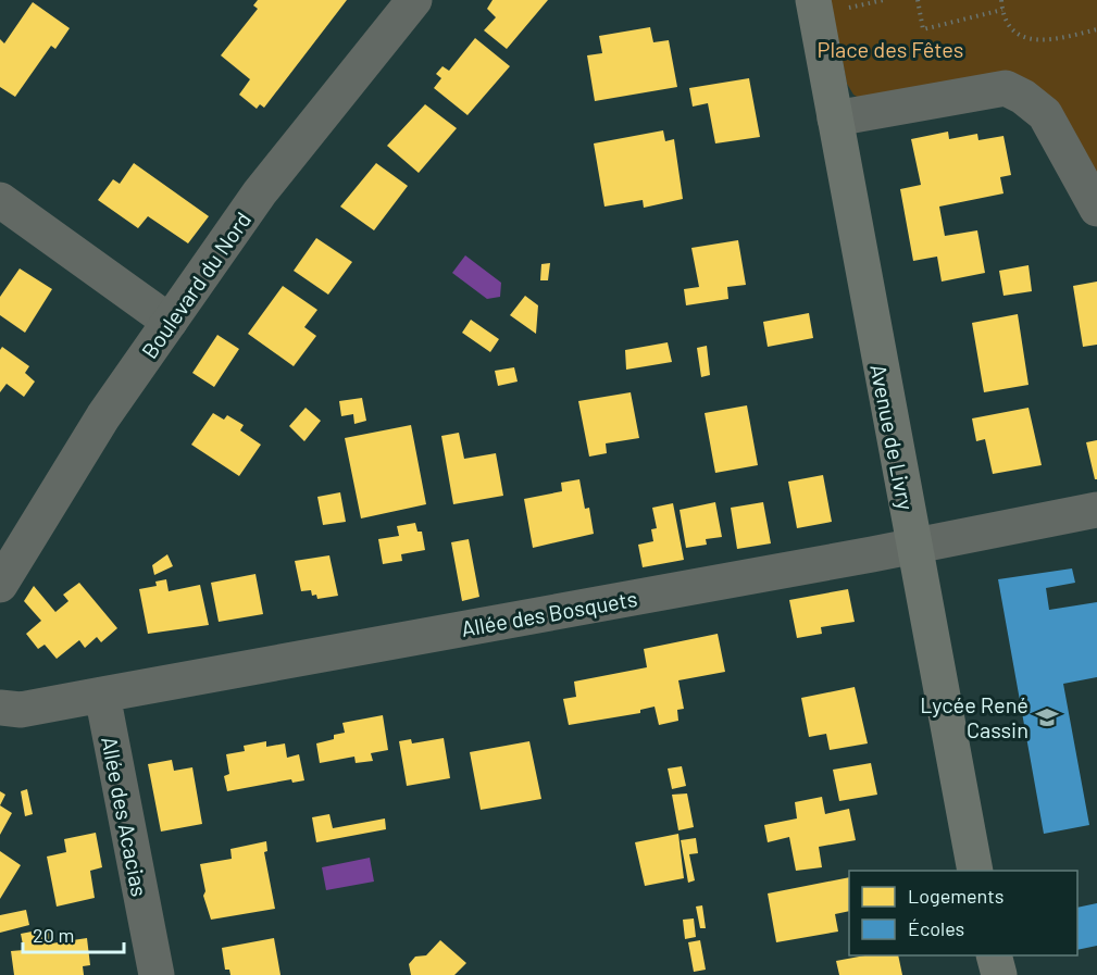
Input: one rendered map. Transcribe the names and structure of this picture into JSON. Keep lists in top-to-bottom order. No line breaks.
{"streets":{"main road":["Avenue de Livry"],"street":["Boulevard du Nord","Allée des Bosquets","Allée des Acacias"]},"crossings":[["Avenue de Livry","Allée des Bosquets"],["Allée des Bosquets","Allée des Acacias"]],"parks":["Place des Fêtes"],"places":{"school or university":["Lycée René Cassin"]},"legend":["Logements","Écoles"],"scale_bar":"20 m"}
